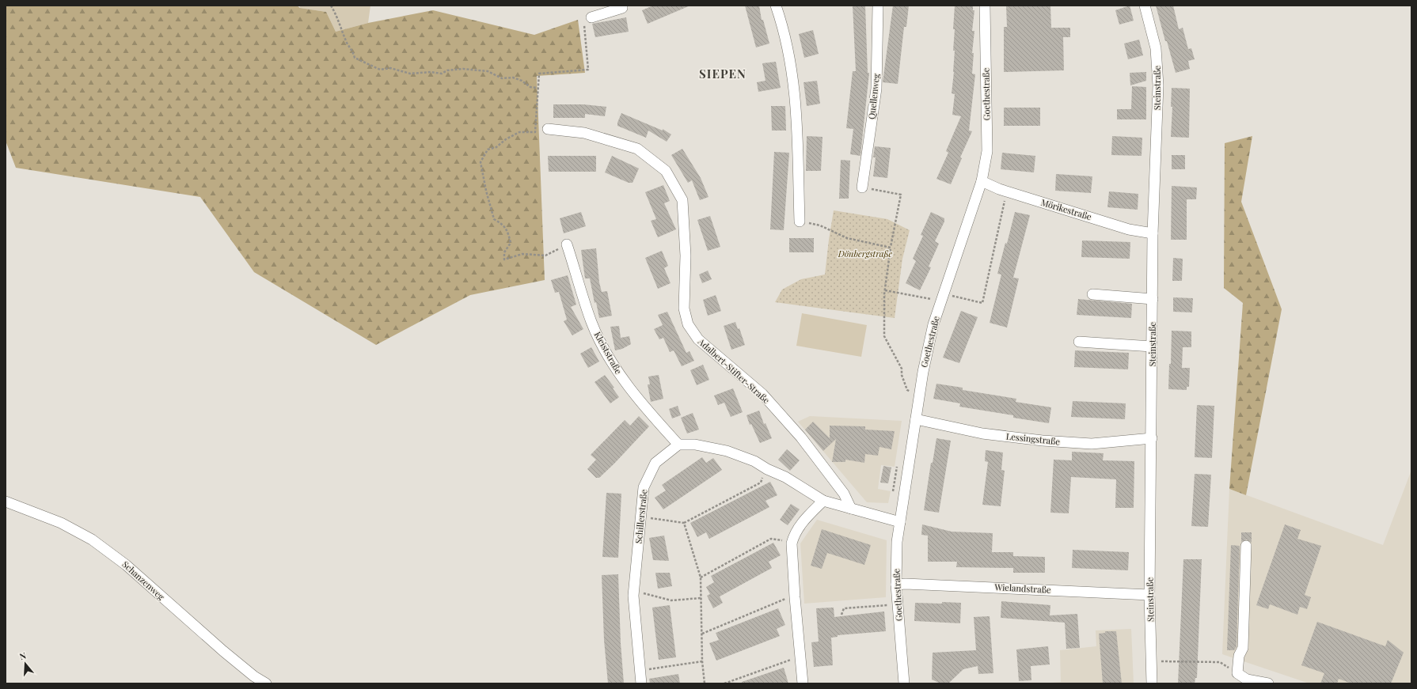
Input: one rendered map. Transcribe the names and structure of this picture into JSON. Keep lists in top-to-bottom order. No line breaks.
{"streets":{"street":["Steinstraße","Goethestraße","Quellenweg","Mörikestraße","Kleiststraße","Adalbert-Stifter-Straße","Lessingstraße","Schillerstraße","Schanzenweg","Wielandstraße"]},"crossings":[["Steinstraße","Mörikestraße"],["Steinstraße","Lessingstraße"],["Steinstraße","Wielandstraße"],["Goethestraße","Mörikestraße"],["Goethestraße","Lessingstraße"],["Goethestraße","Wielandstraße"],["Kleiststraße","Schillerstraße"]],"districts":["SIEPEN"],"parks":["Dönbergstraße"],"north":"top"}
